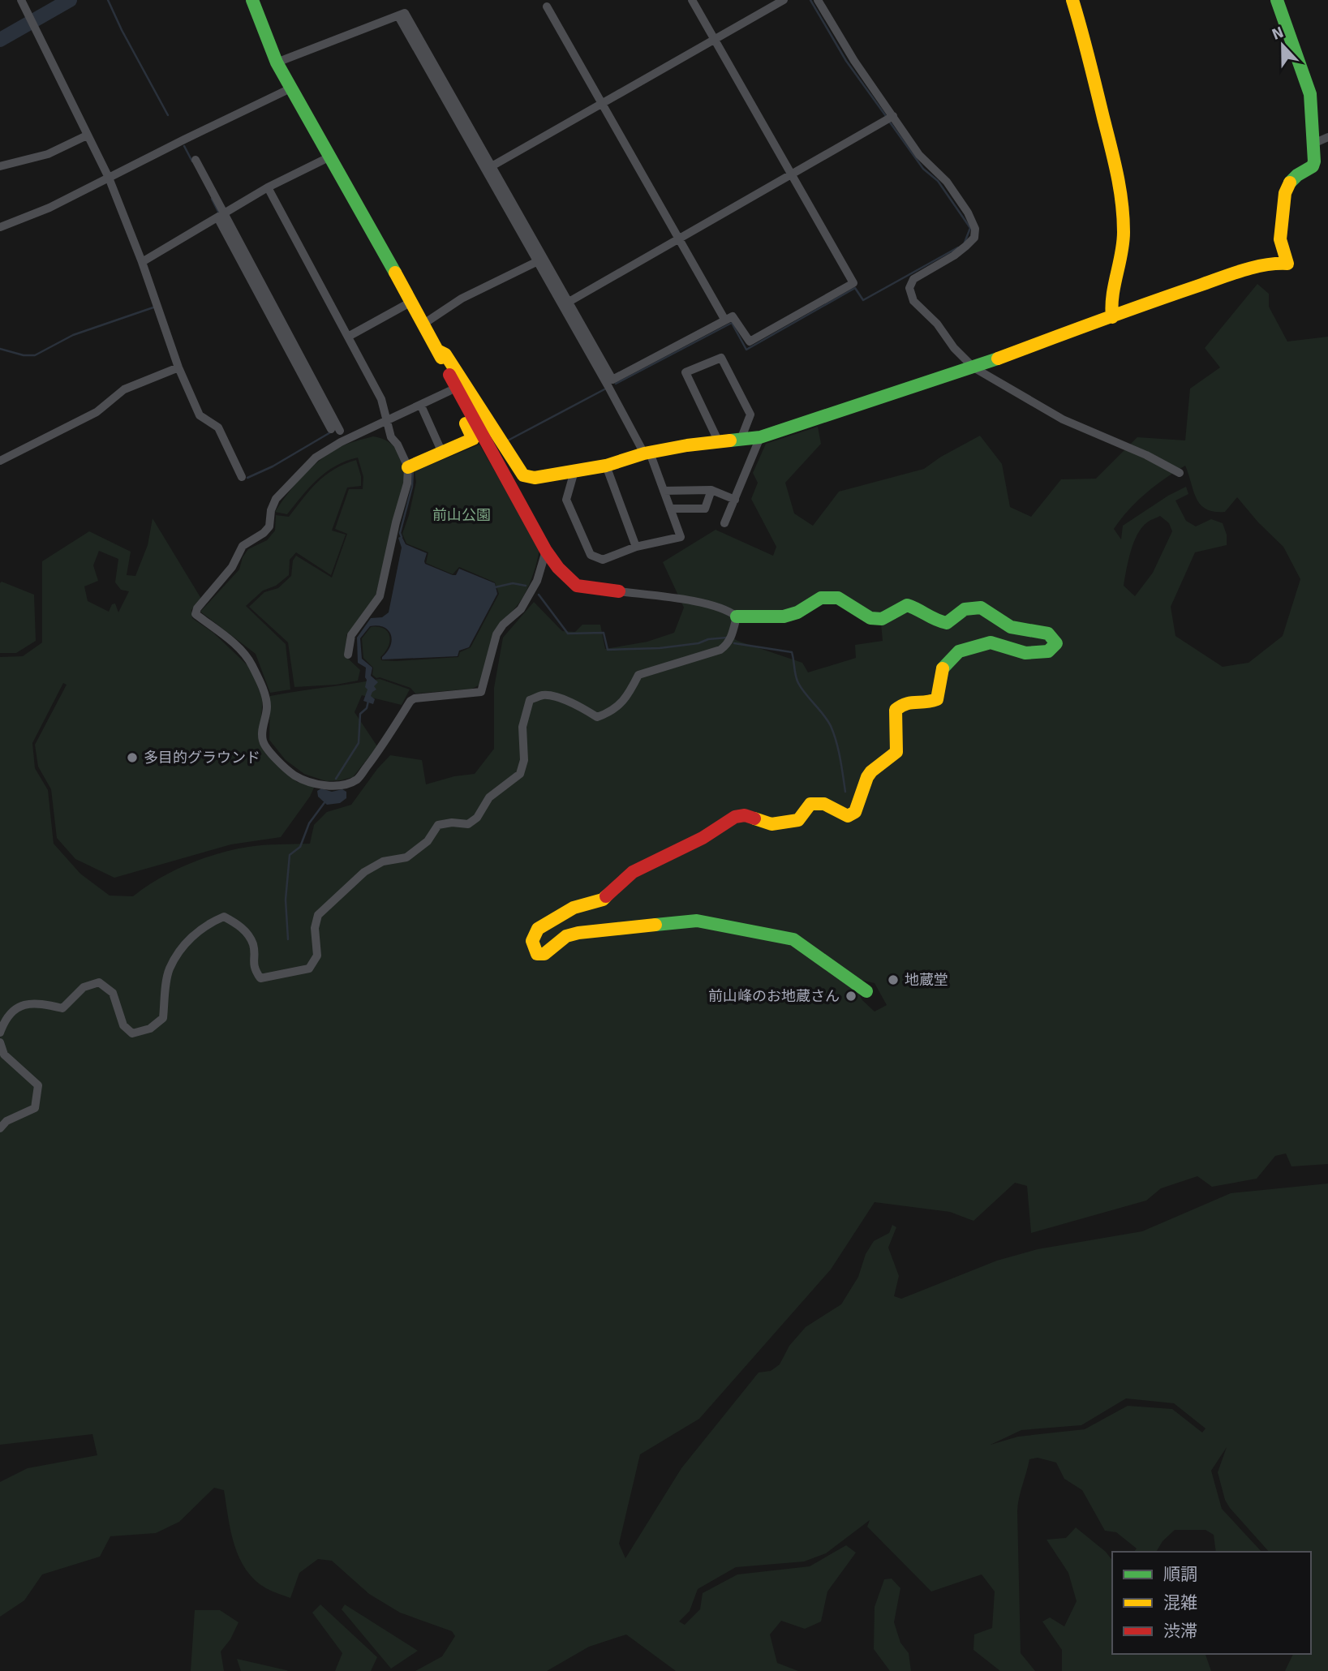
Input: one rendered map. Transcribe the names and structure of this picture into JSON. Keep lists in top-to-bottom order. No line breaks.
{"parks":["前山公園"],"places":["多目的グラウンド","地蔵堂","前山峰のお地蔵さん"],"legend":["順調","混雑","渋滞"],"north":"top"}
